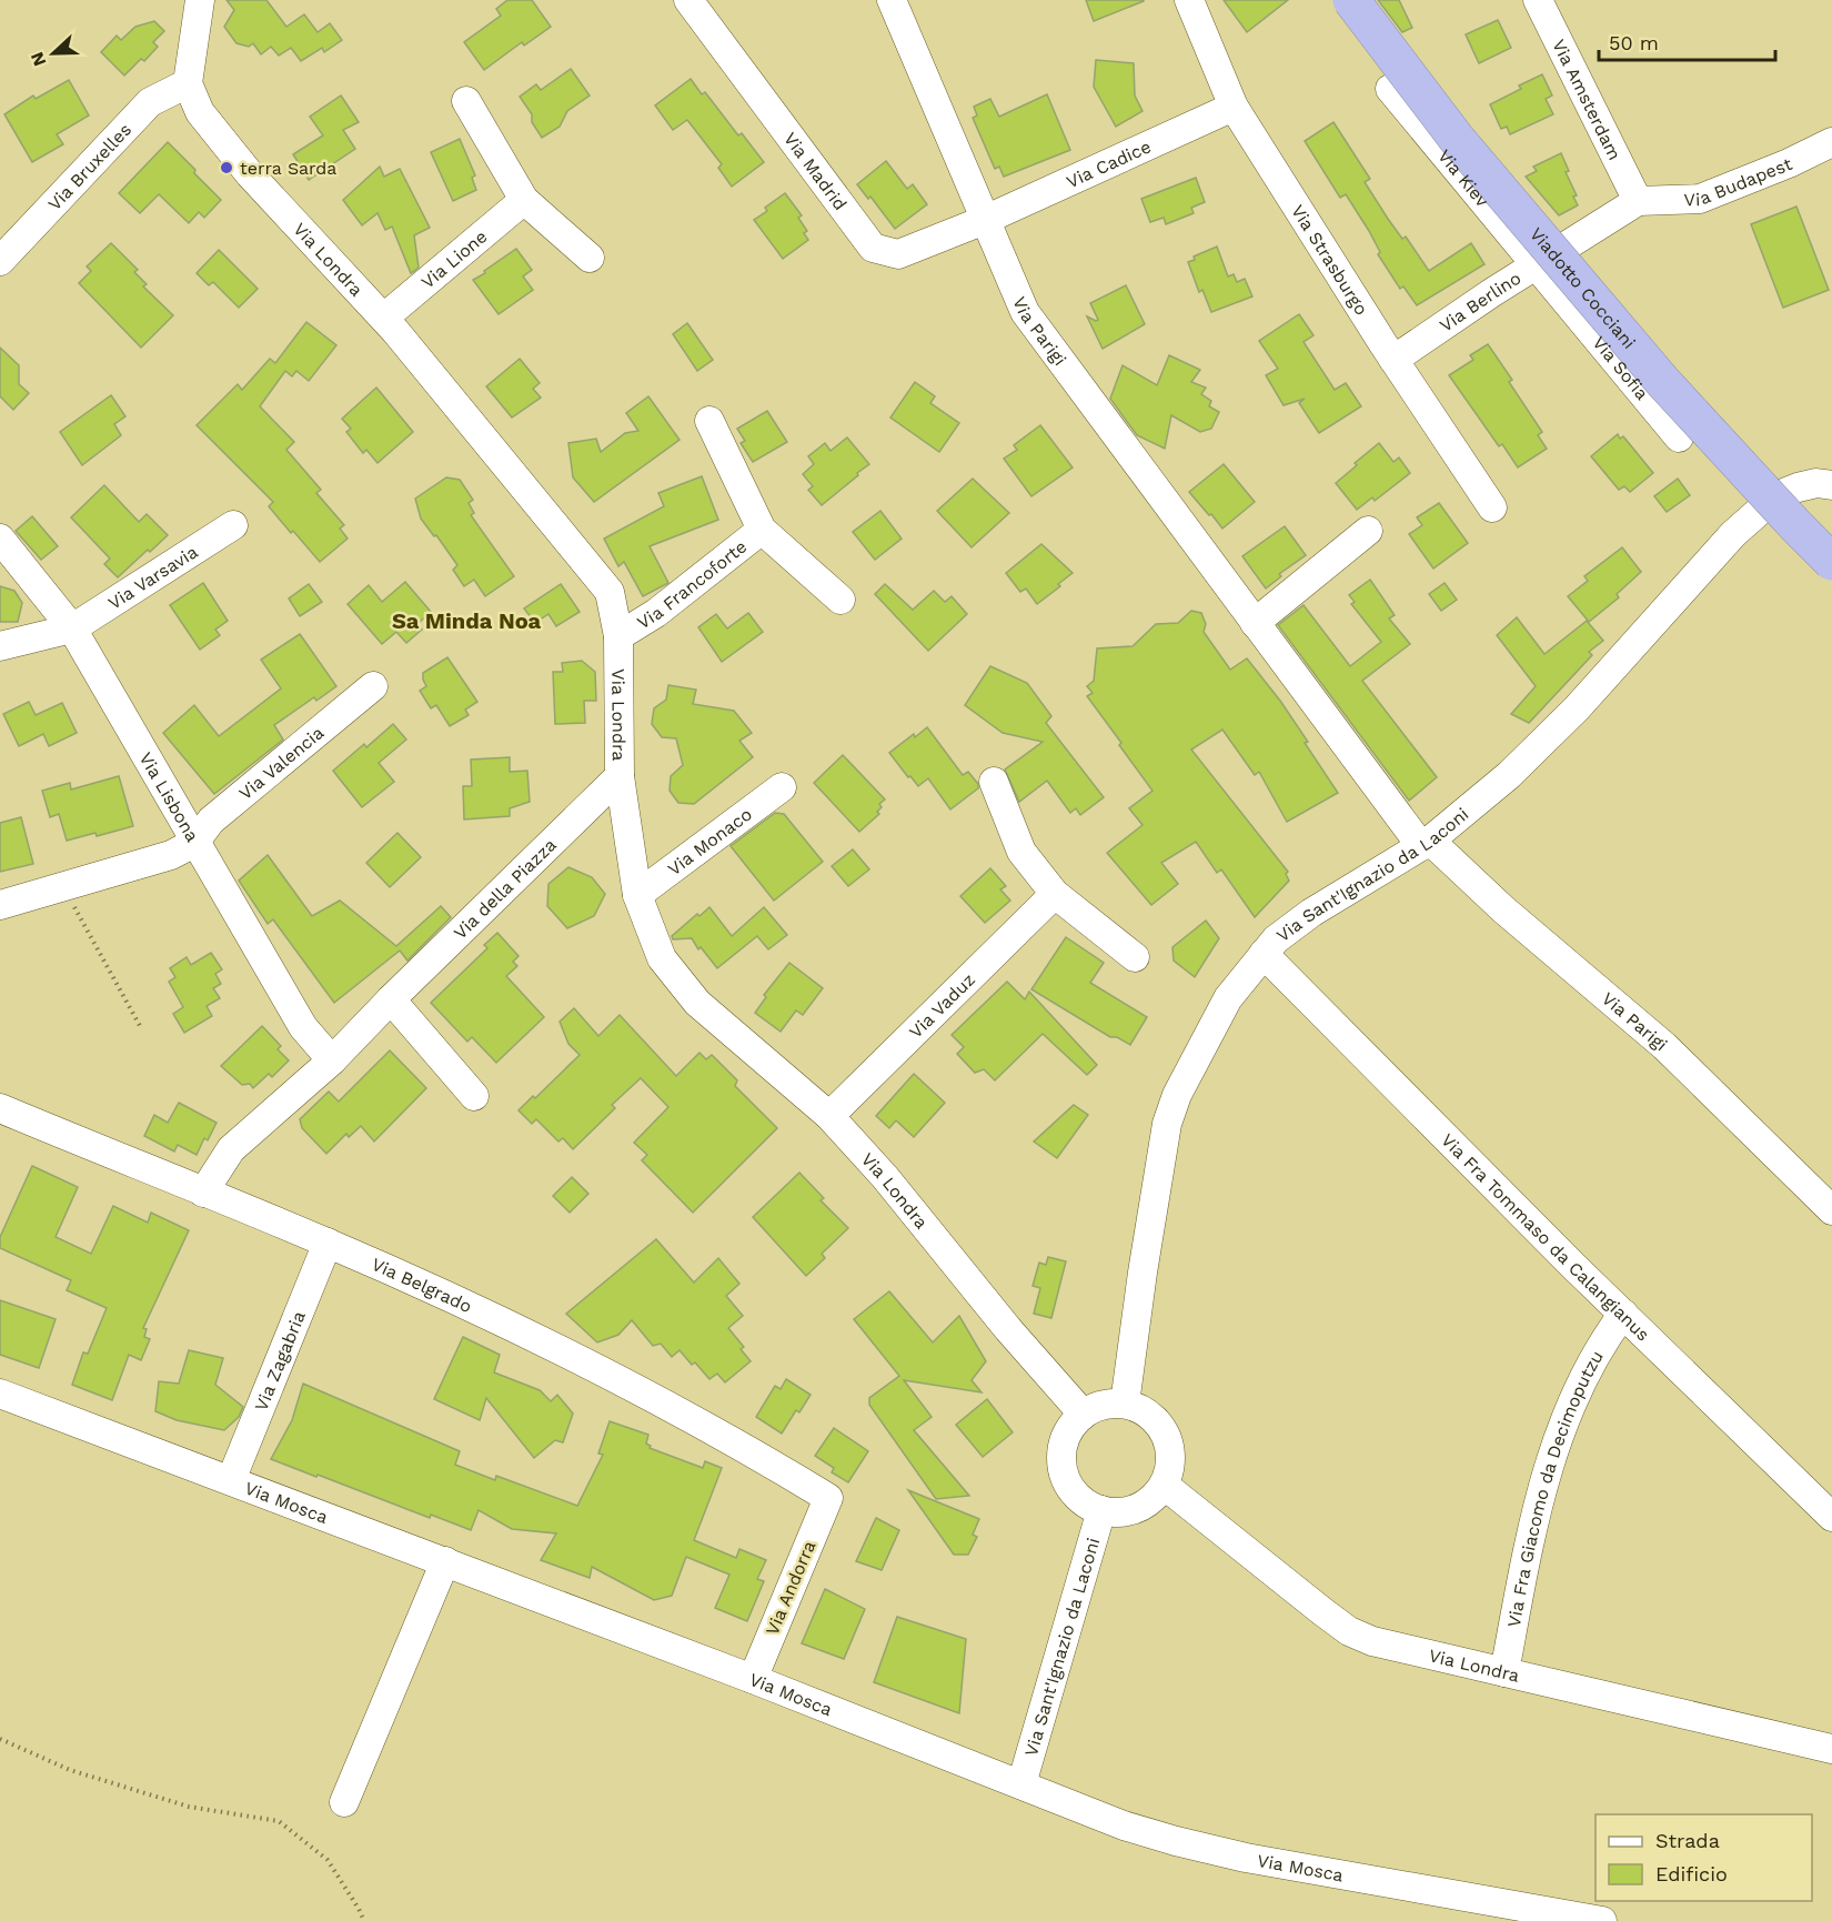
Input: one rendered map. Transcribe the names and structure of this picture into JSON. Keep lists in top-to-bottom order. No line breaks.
{"streets":{"highway":["Viadotto Cocciani"],"street":["Via Amsterdam","Via Cadice","Via Bruxelles","Via Madrid","Via Kiev","Via Budapest","Via Londra","Via Lione","Via Strasburgo","Via Berlino","Via Parigi","Via Sofia","Via Varsavia","Via Francoforte","Via Valencia","Via Lisbona","Via Monaco","Via Sant'Ignazio da Laconi","Via della Piazza","Via Vaduz","Via Fra Tommaso da Calangianus","Via Belgrado","Via Zagabria","Via Fra Giacomo da Decimoputzu","Via Mosca","Via Andorra"]},"crossings":[["Via Amsterdam","Via Budapest"],["Via Amsterdam","Via Berlino"],["Via Cadice","Via Madrid"],["Via Cadice","Via Strasburgo"],["Via Cadice","Via Parigi"],["Via Bruxelles","Via Londra"],["Via Madrid","Via Parigi"],["Via Kiev","Via Berlino"],["Via Kiev","Via Sofia"],["Via Budapest","Via Berlino"],["Via Londra","Via Lione"],["Via Londra","Via Francoforte"],["Via Londra","Via Monaco"],["Via Londra","Via Sant'Ignazio da Laconi"],["Via Londra","Via della Piazza"],["Via Londra","Via Vaduz"],["Via Londra","Via Fra Giacomo da Decimoputzu"],["Via Strasburgo","Via Berlino"],["Via Berlino","Via Sofia"],["Via Parigi","Via Sant'Ignazio da Laconi"],["Via Varsavia","Via Lisbona"],["Via Valencia","Via Lisbona"],["Via Lisbona","Via della Piazza"],["Via Sant'Ignazio da Laconi","Via Fra Tommaso da Calangianus"],["Via Sant'Ignazio da Laconi","Via Mosca"],["Via della Piazza","Via Belgrado"],["Via Fra Tommaso da Calangianus","Via Fra Giacomo da Decimoputzu"],["Via Belgrado","Via Zagabria"],["Via Belgrado","Via Andorra"],["Via Zagabria","Via Mosca"],["Via Mosca","Via Andorra"]],"districts":["Sa Minda Noa"],"places":["terra Sarda"],"legend":["Strada","Edificio"],"scale_bar":"50 m","north":"left"}
